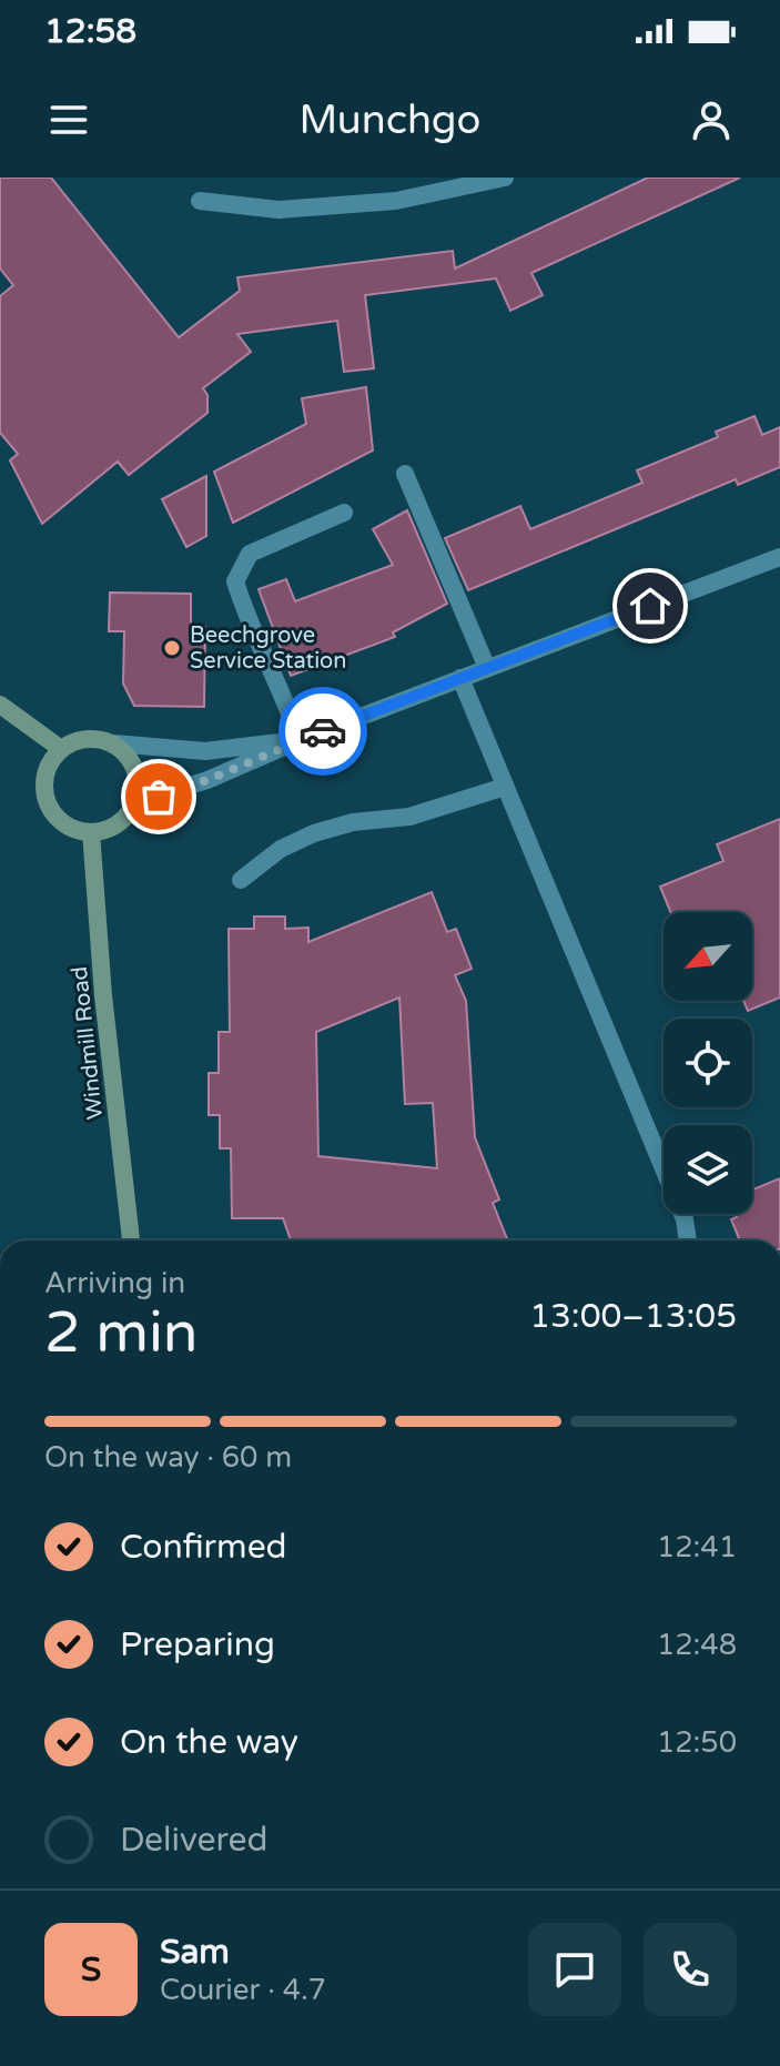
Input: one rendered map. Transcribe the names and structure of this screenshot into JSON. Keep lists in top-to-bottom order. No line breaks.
{"streets":{"main road":["Windmill Road"]},"places":["Beechgrove Service Station"],"north":"bottom left","page":{"status":"12:58","header":"Munchgo","heading":["2 min","Arriving in","13:00–13:05"],"panel":["Sam","Courier · 4.7"],"bar":"On the way · 60 m","list":[["Confirmed","12:41"],["Preparing","12:48"],["On the way","12:50"],"Delivered"],"round":"S"}}
